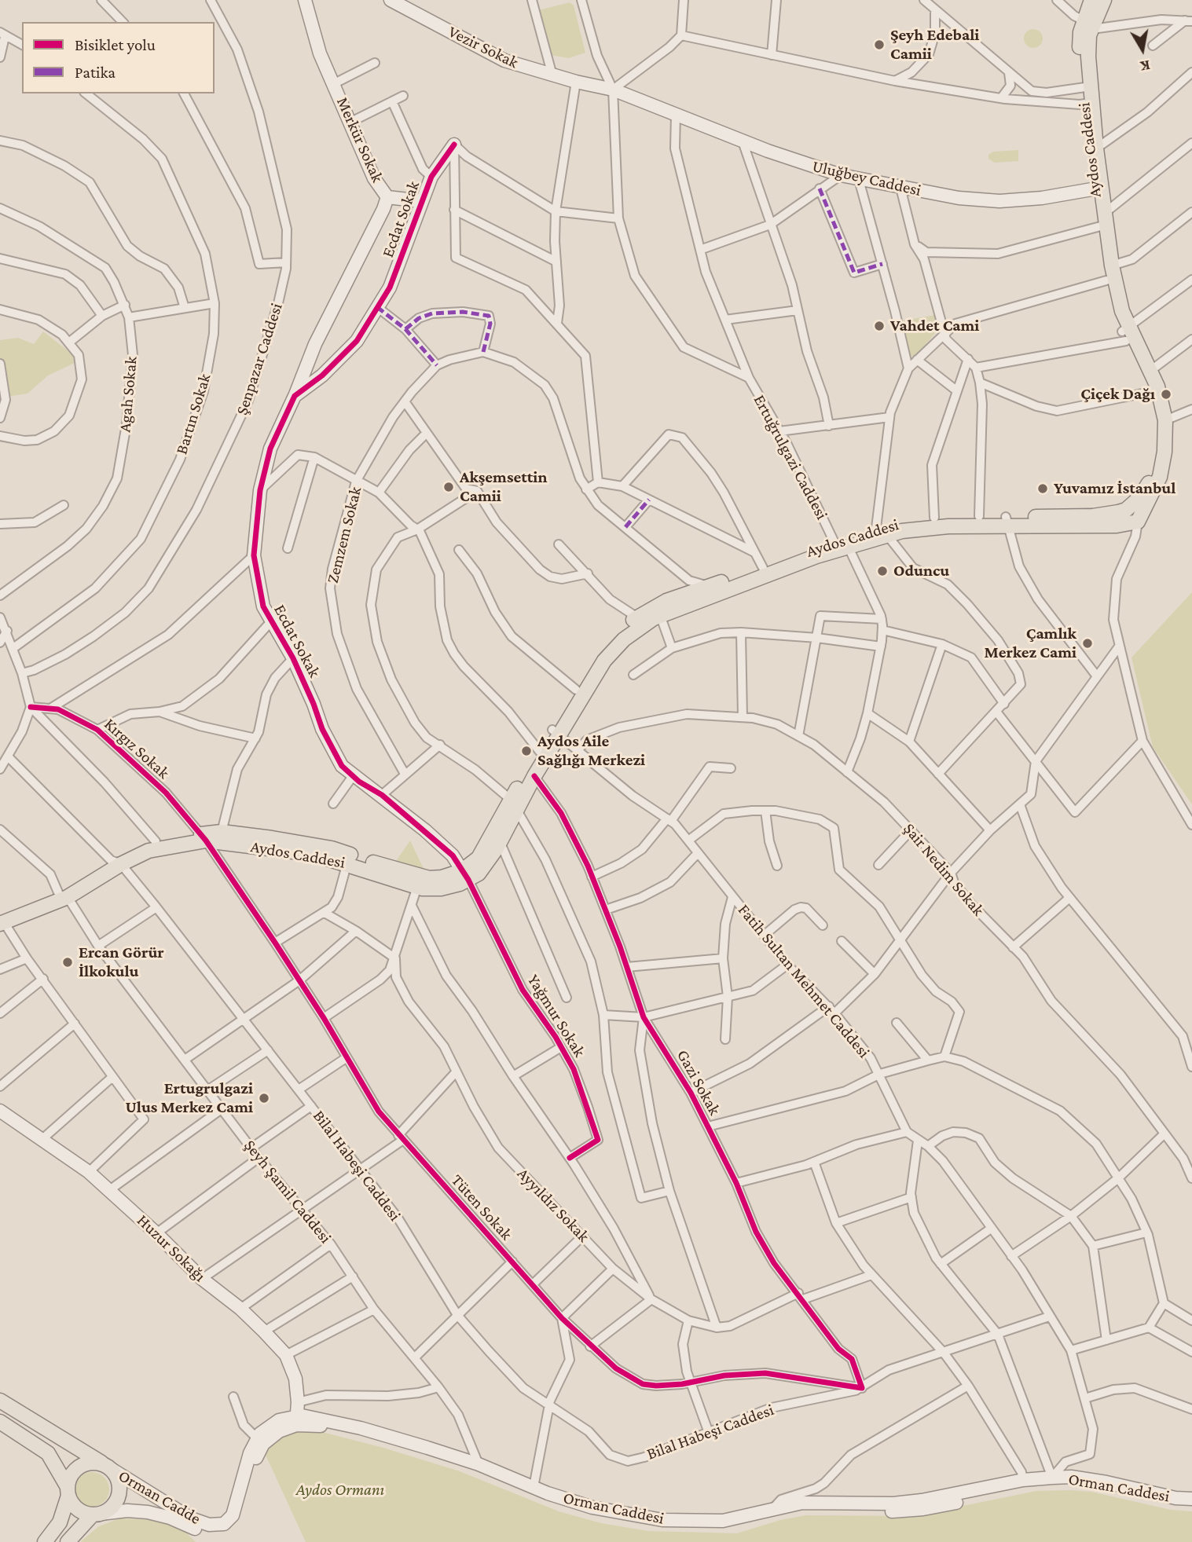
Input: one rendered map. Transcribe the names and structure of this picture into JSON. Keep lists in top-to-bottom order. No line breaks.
{"streets":{"main road":["Aydos Caddesi"],"street":["Vezir Sokak","Merkür Sokak","Uluğbey Caddesi","Ecdat Sokak","Şenpazar Caddesi","Agah Sokak","Bartın Sokak","Ertuğrulgazi Caddesi","Zemzem Sokak","Kırgız Sokak","Şair Nedim Sokak","Fatih Sultan Mehmet Caddesi","Yağmur Sokak","Gazi Sokak","Bilal Habeşi Caddesi","Şeyh Şamil Caddesi","Ayyıldız Sokak","Tüten Sokak","Huzur Sokağı","Orman Caddesi","Orman Cadde"]},"crossings":[["Vezir Sokak","Uluğbey Caddesi"],["Vezir Sokak","Ertuğrulgazi Caddesi"],["Merkür Sokak","Ecdat Sokak"],["Aydos Caddesi","Uluğbey Caddesi"],["Aydos Caddesi","Ecdat Sokak"],["Aydos Caddesi","Ertuğrulgazi Caddesi"],["Aydos Caddesi","Kırgız Sokak"],["Aydos Caddesi","Fatih Sultan Mehmet Caddesi"],["Aydos Caddesi","Yağmur Sokak"],["Aydos Caddesi","Gazi Sokak"],["Aydos Caddesi","Bilal Habeşi Caddesi"],["Aydos Caddesi","Şeyh Şamil Caddesi"],["Aydos Caddesi","Tüten Sokak"],["Uluğbey Caddesi","Ertuğrulgazi Caddesi"],["Ecdat Sokak","Yağmur Sokak"],["Kırgız Sokak","Tüten Sokak"],["Şair Nedim Sokak","Fatih Sultan Mehmet Caddesi"],["Fatih Sultan Mehmet Caddesi","Bilal Habeşi Caddesi"],["Fatih Sultan Mehmet Caddesi","Orman Caddesi"],["Gazi Sokak","Bilal Habeşi Caddesi"],["Gazi Sokak","Tüten Sokak"],["Bilal Habeşi Caddesi","Tüten Sokak"],["Şeyh Şamil Caddesi","Orman Caddesi"],["Huzur Sokağı","Orman Caddesi"]],"parks":["Aydos Ormanı"],"places":["Şeyh Edebali Camii","Vahdet Cami","Çiçek Dağı","Akşemsettin Camii","Yuvamız İstanbul","Oduncu","Çamlık Merkez Cami","Aydos Aile Sağlığı Merkezi","Ercan Görür İlkokulu","Ertugrulgazi Ulus Merkez Cami"],"legend":["Bisiklet yolu","Patika"],"north":"bottom"}
